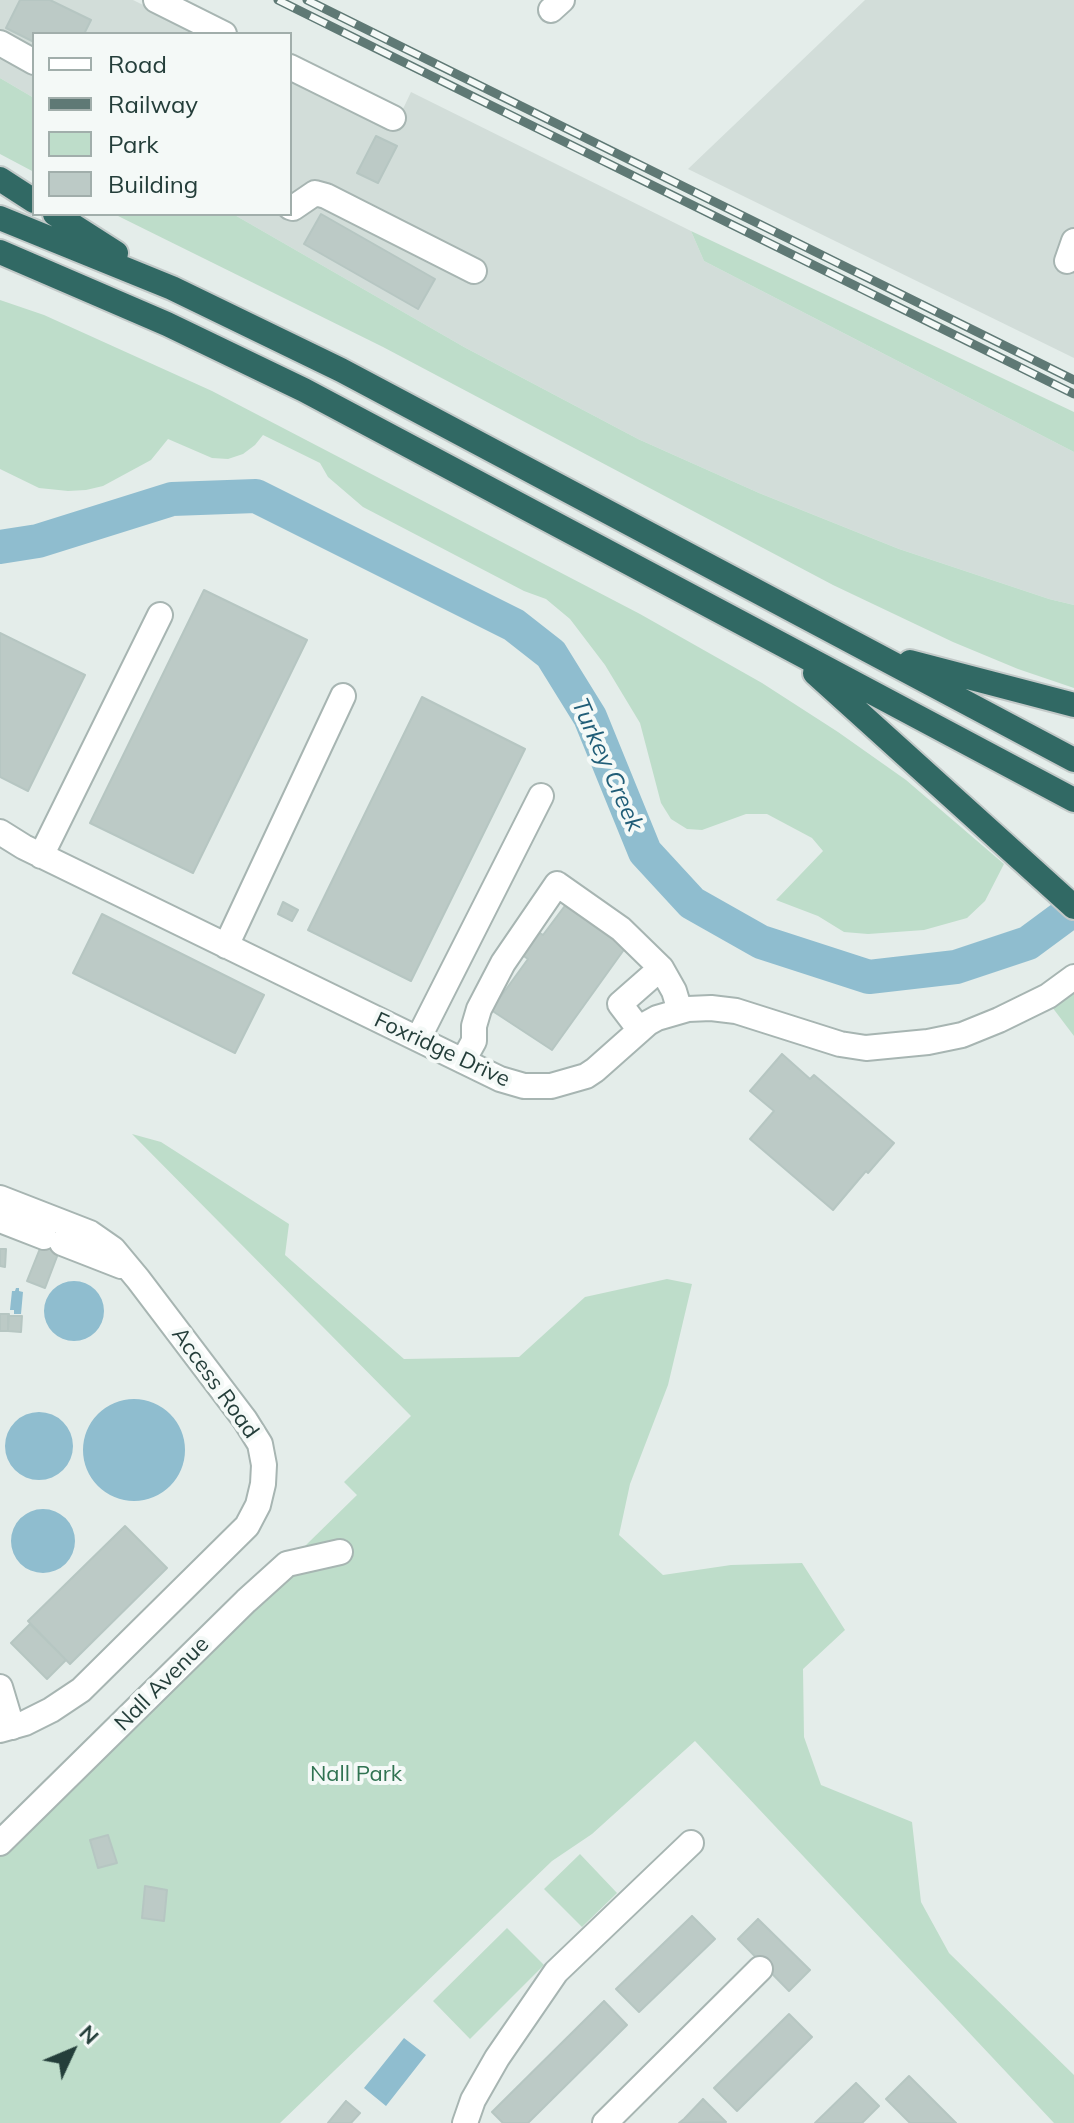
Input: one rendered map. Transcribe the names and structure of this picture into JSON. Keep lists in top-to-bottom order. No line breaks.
{"streets":{"street":["Foxridge Drive","Access Road","Nall Avenue"]},"water":["Turkey Creek"],"parks":["Nall Park"],"legend":["Road","Railway","Park","Building"],"north":"top right"}
